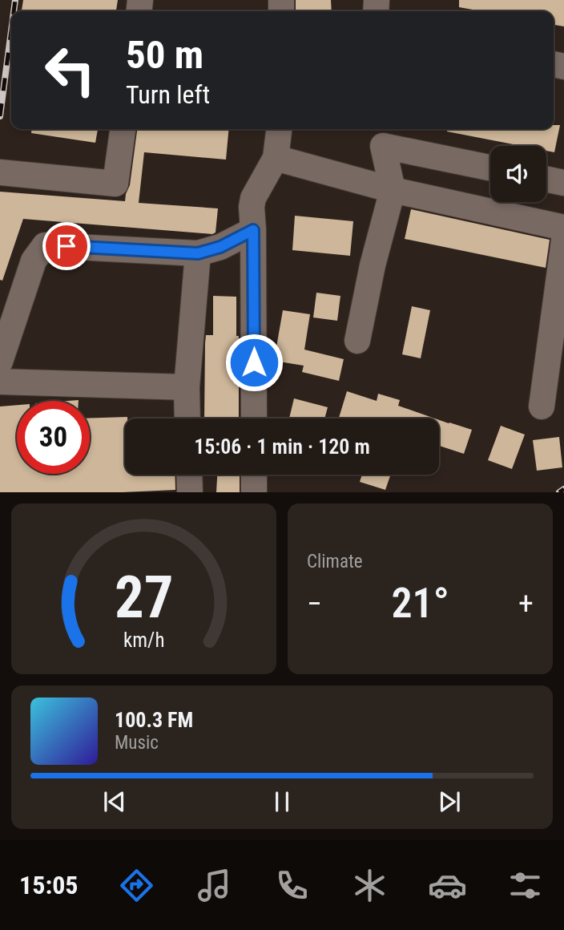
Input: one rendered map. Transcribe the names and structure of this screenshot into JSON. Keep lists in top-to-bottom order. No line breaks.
{"page":{"turn":["50 m","Turn left"],"limit":"30","trip":"15:06 · 1 min · 120 m","tile":"Climate","heat":["−","21°","+"],"song":["100.3 FM","Music"],"tabs":"15:05","gauge":["27","km/h"]}}
